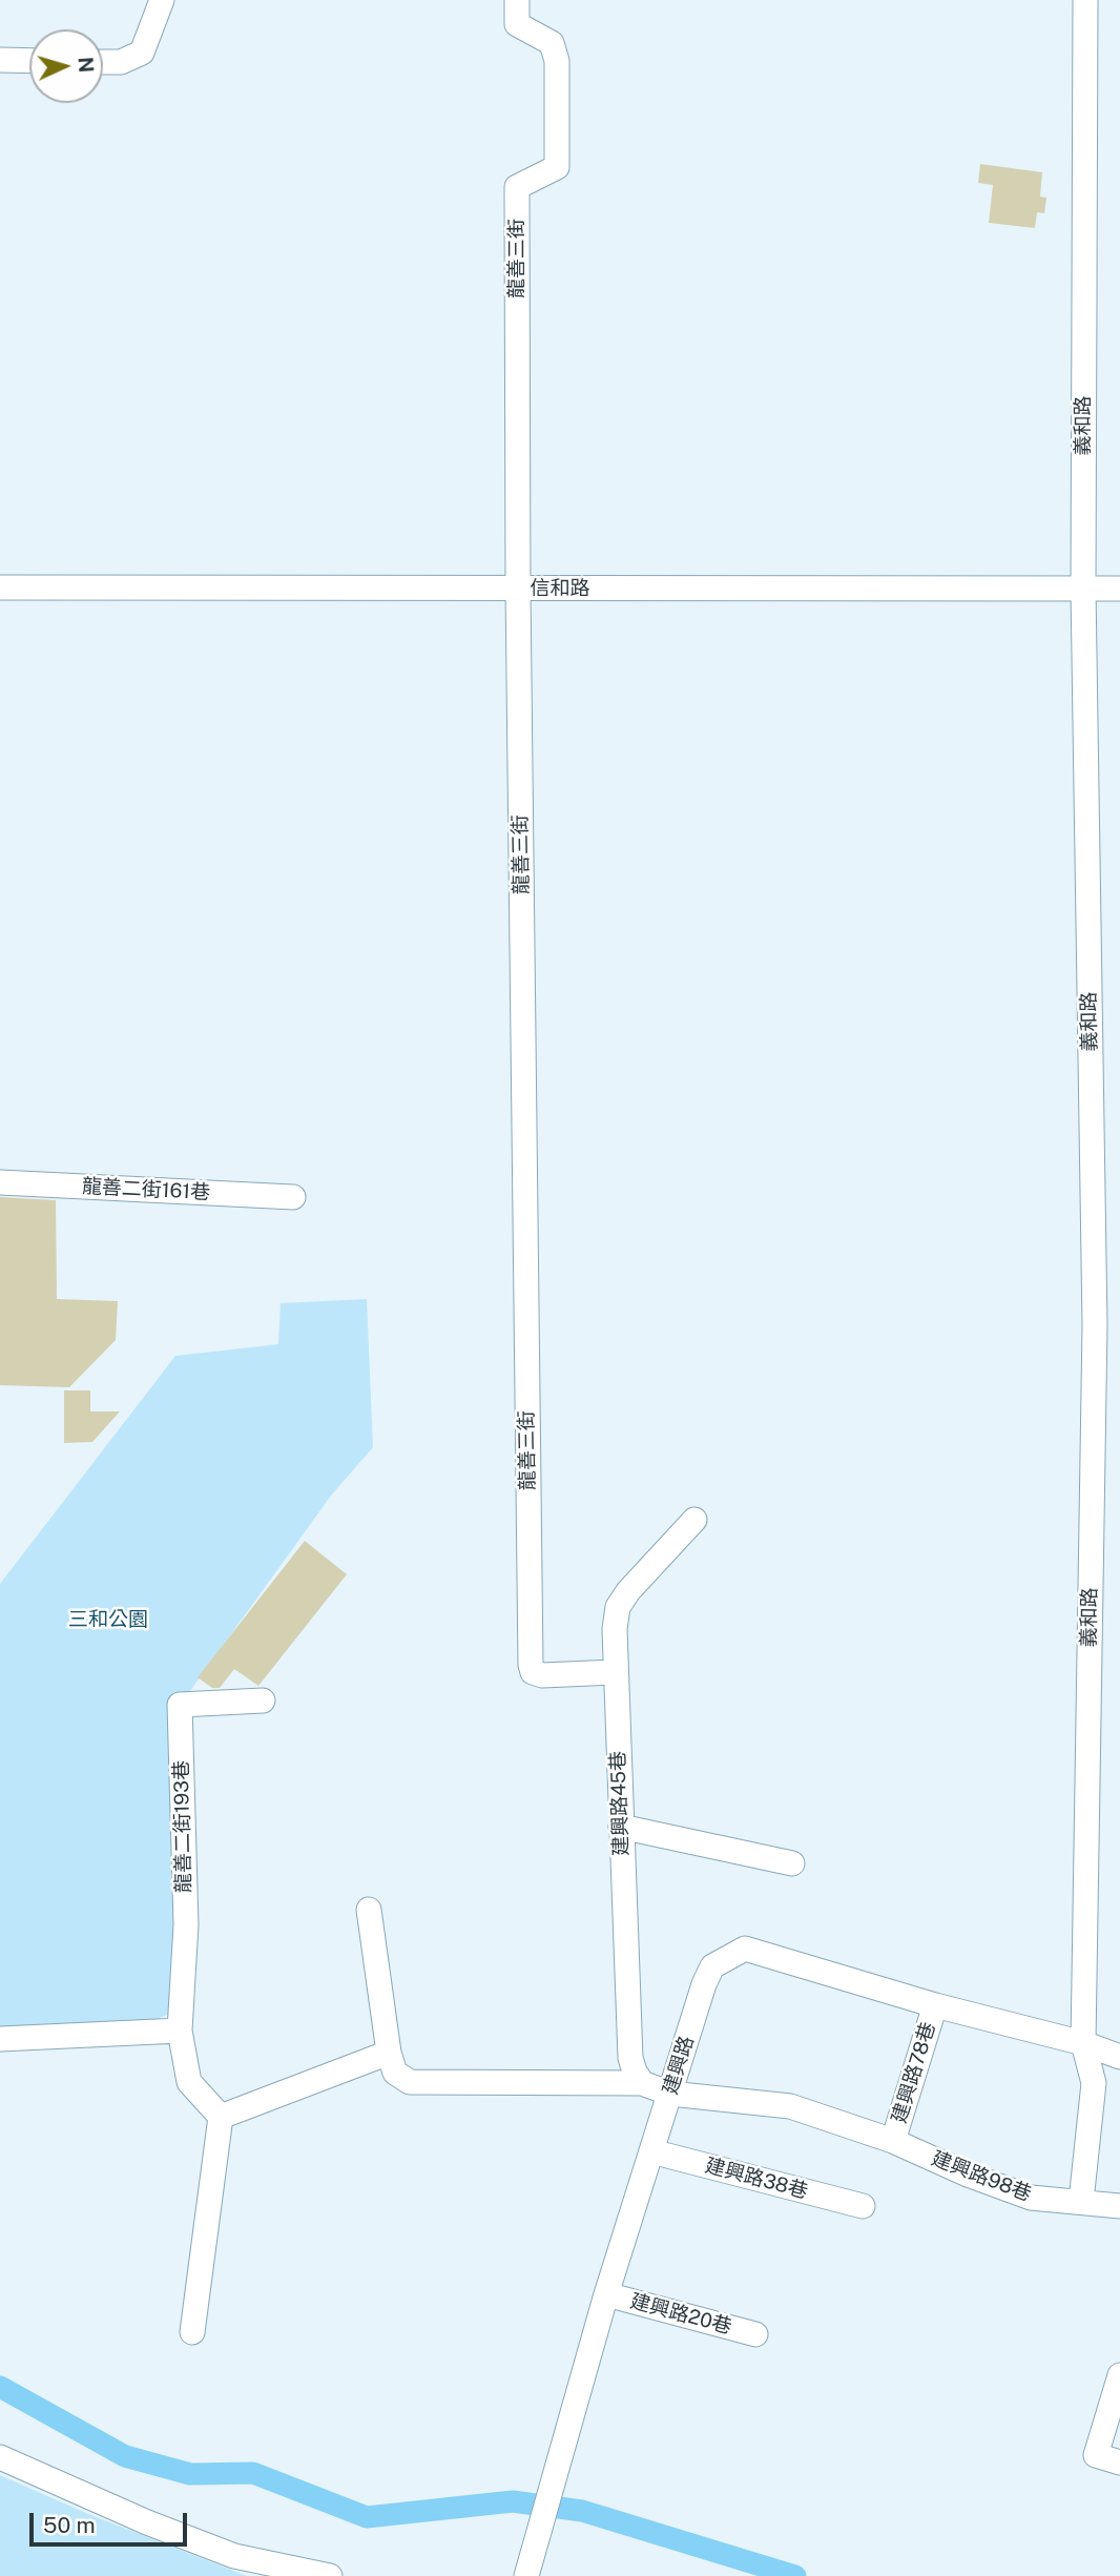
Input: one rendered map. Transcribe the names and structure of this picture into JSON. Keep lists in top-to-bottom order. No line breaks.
{"streets":{"street":["龍善三街","義和路","信和路","龍善二街161巷","建興路45巷","龍善二街193巷","建興路","建興路78巷","建興路98巷","建興路38巷","建興路20巷"]},"crossings":[["龍善三街","信和路"],["龍善三街","建興路45巷"],["義和路","信和路"],["義和路","建興路"],["建興路","建興路78巷"],["建興路","建興路98巷"],["建興路","建興路38巷"],["建興路","建興路20巷"],["建興路78巷","建興路98巷"]],"parks":["三和公園"],"scale_bar":"50 m","north":"right"}
